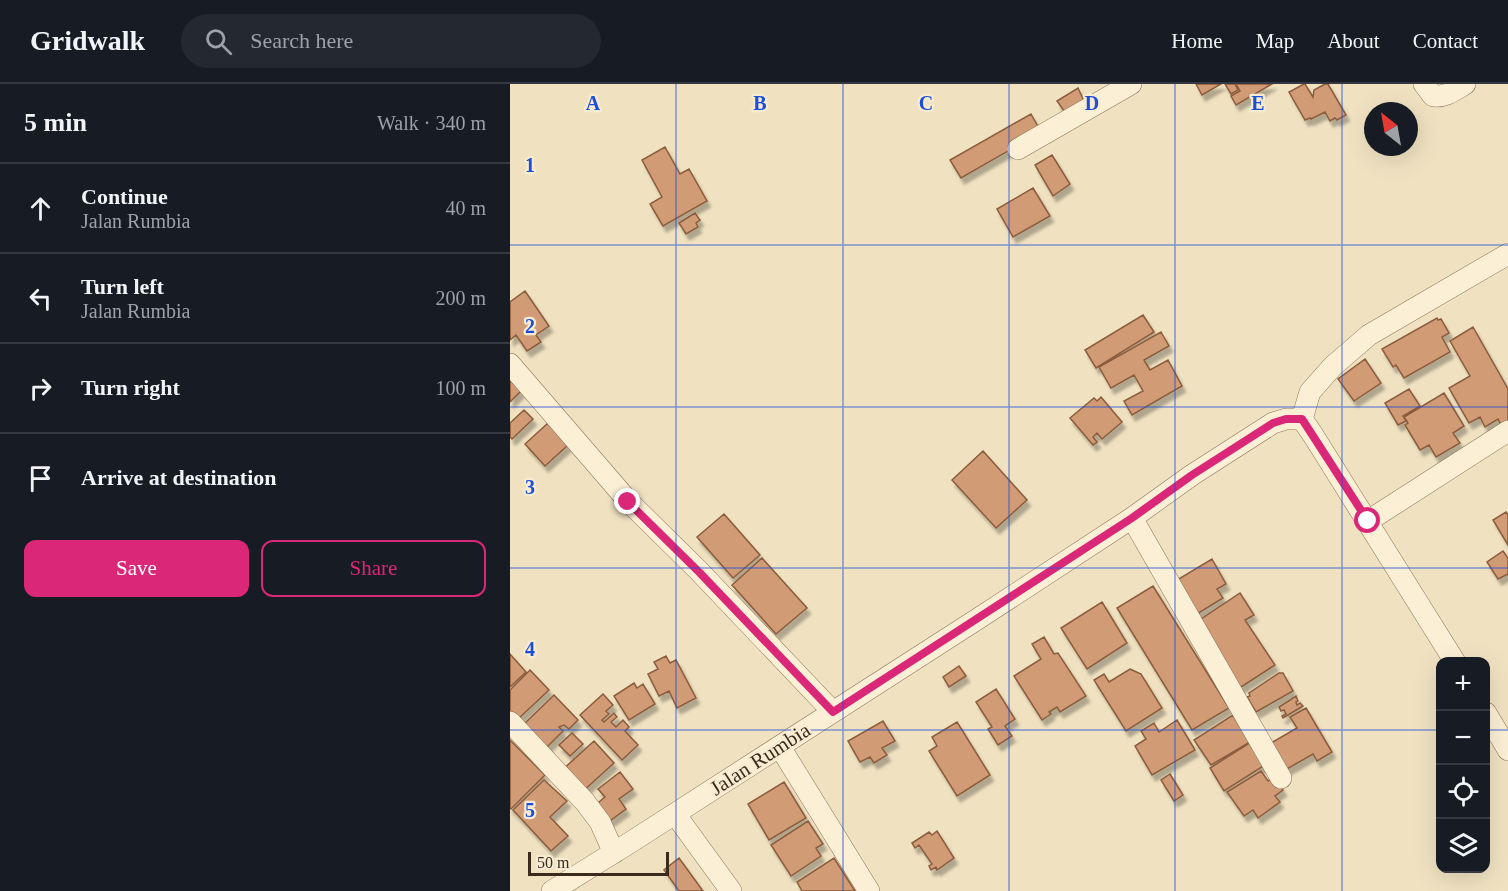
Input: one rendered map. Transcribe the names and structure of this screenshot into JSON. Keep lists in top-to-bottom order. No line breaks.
{"streets":{"street":["Jalan Rumbia"]},"scale_bar":"50 m","north":"top left","page":{"header":"Gridwalk","search":"Search here","nav":["Home","Map","About","Contact"],"heading":["5 min","Walk · 340 m"],"list":[["Continue","Jalan Rumbia","40 m"],["Turn left","Jalan Rumbia","200 m"],["Turn right","100 m"],"Arrive at destination"],"buttons":["Save","Share"],"map_buttons":["+","−"],"scale":"50 m"},"grid":{"columns":["A","B","C","D","E"],"rows":["1","2","3","4","5"]}}
